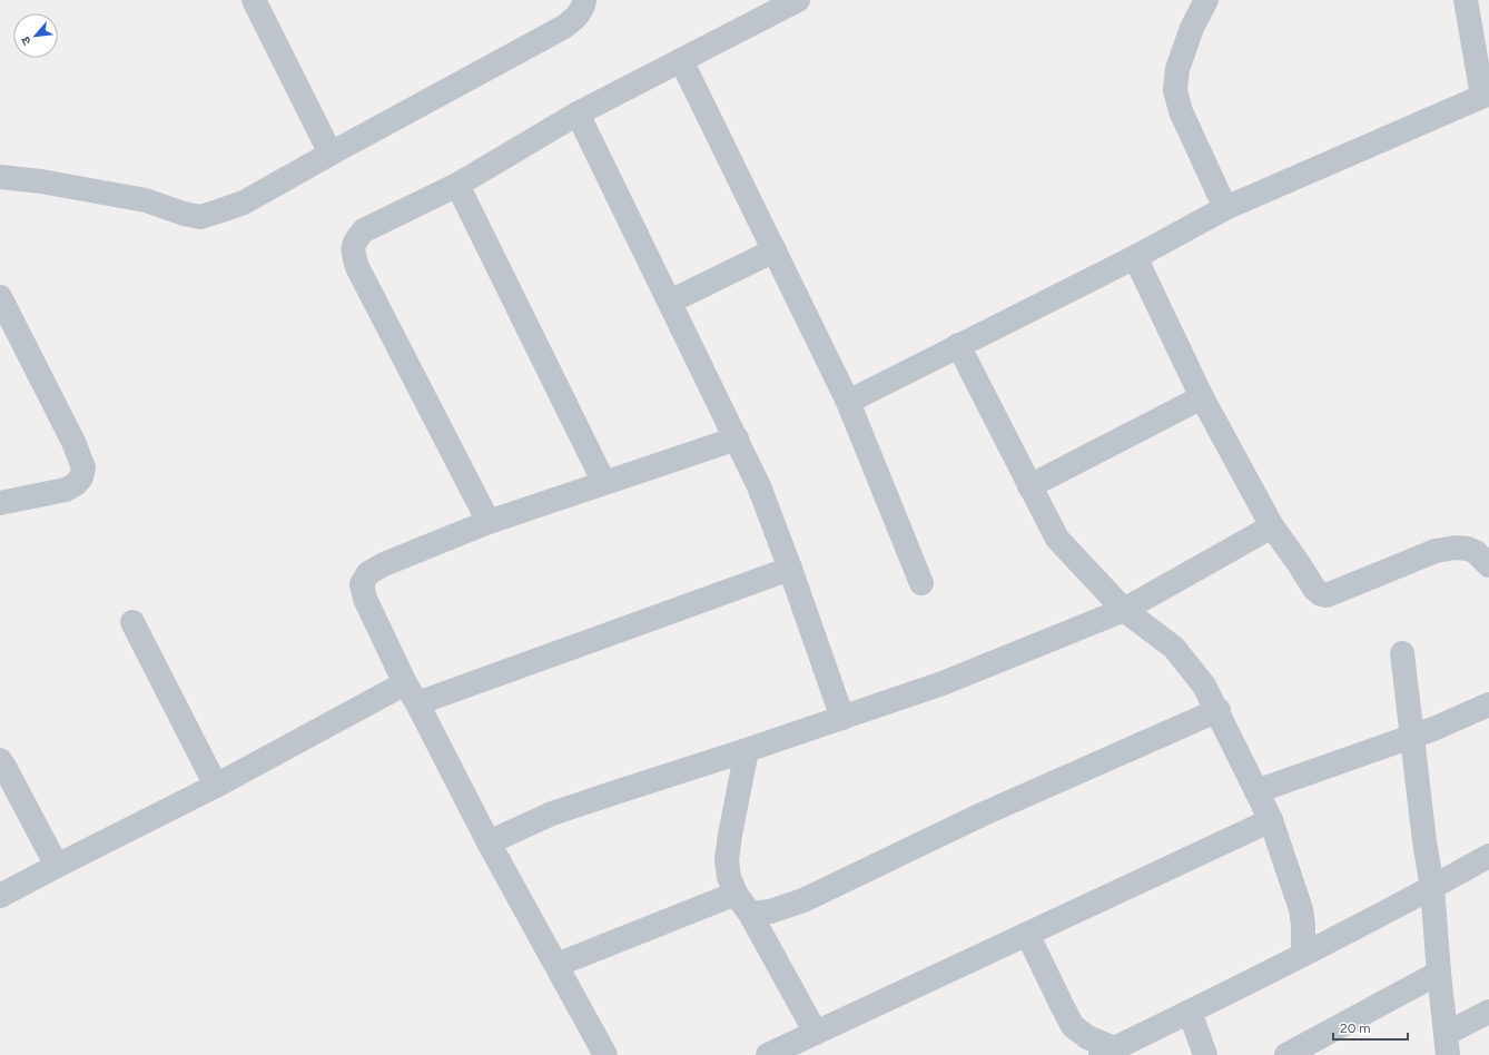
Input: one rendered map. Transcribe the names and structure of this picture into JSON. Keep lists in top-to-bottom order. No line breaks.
{"scale_bar":"20 m","north":"bottom left"}
